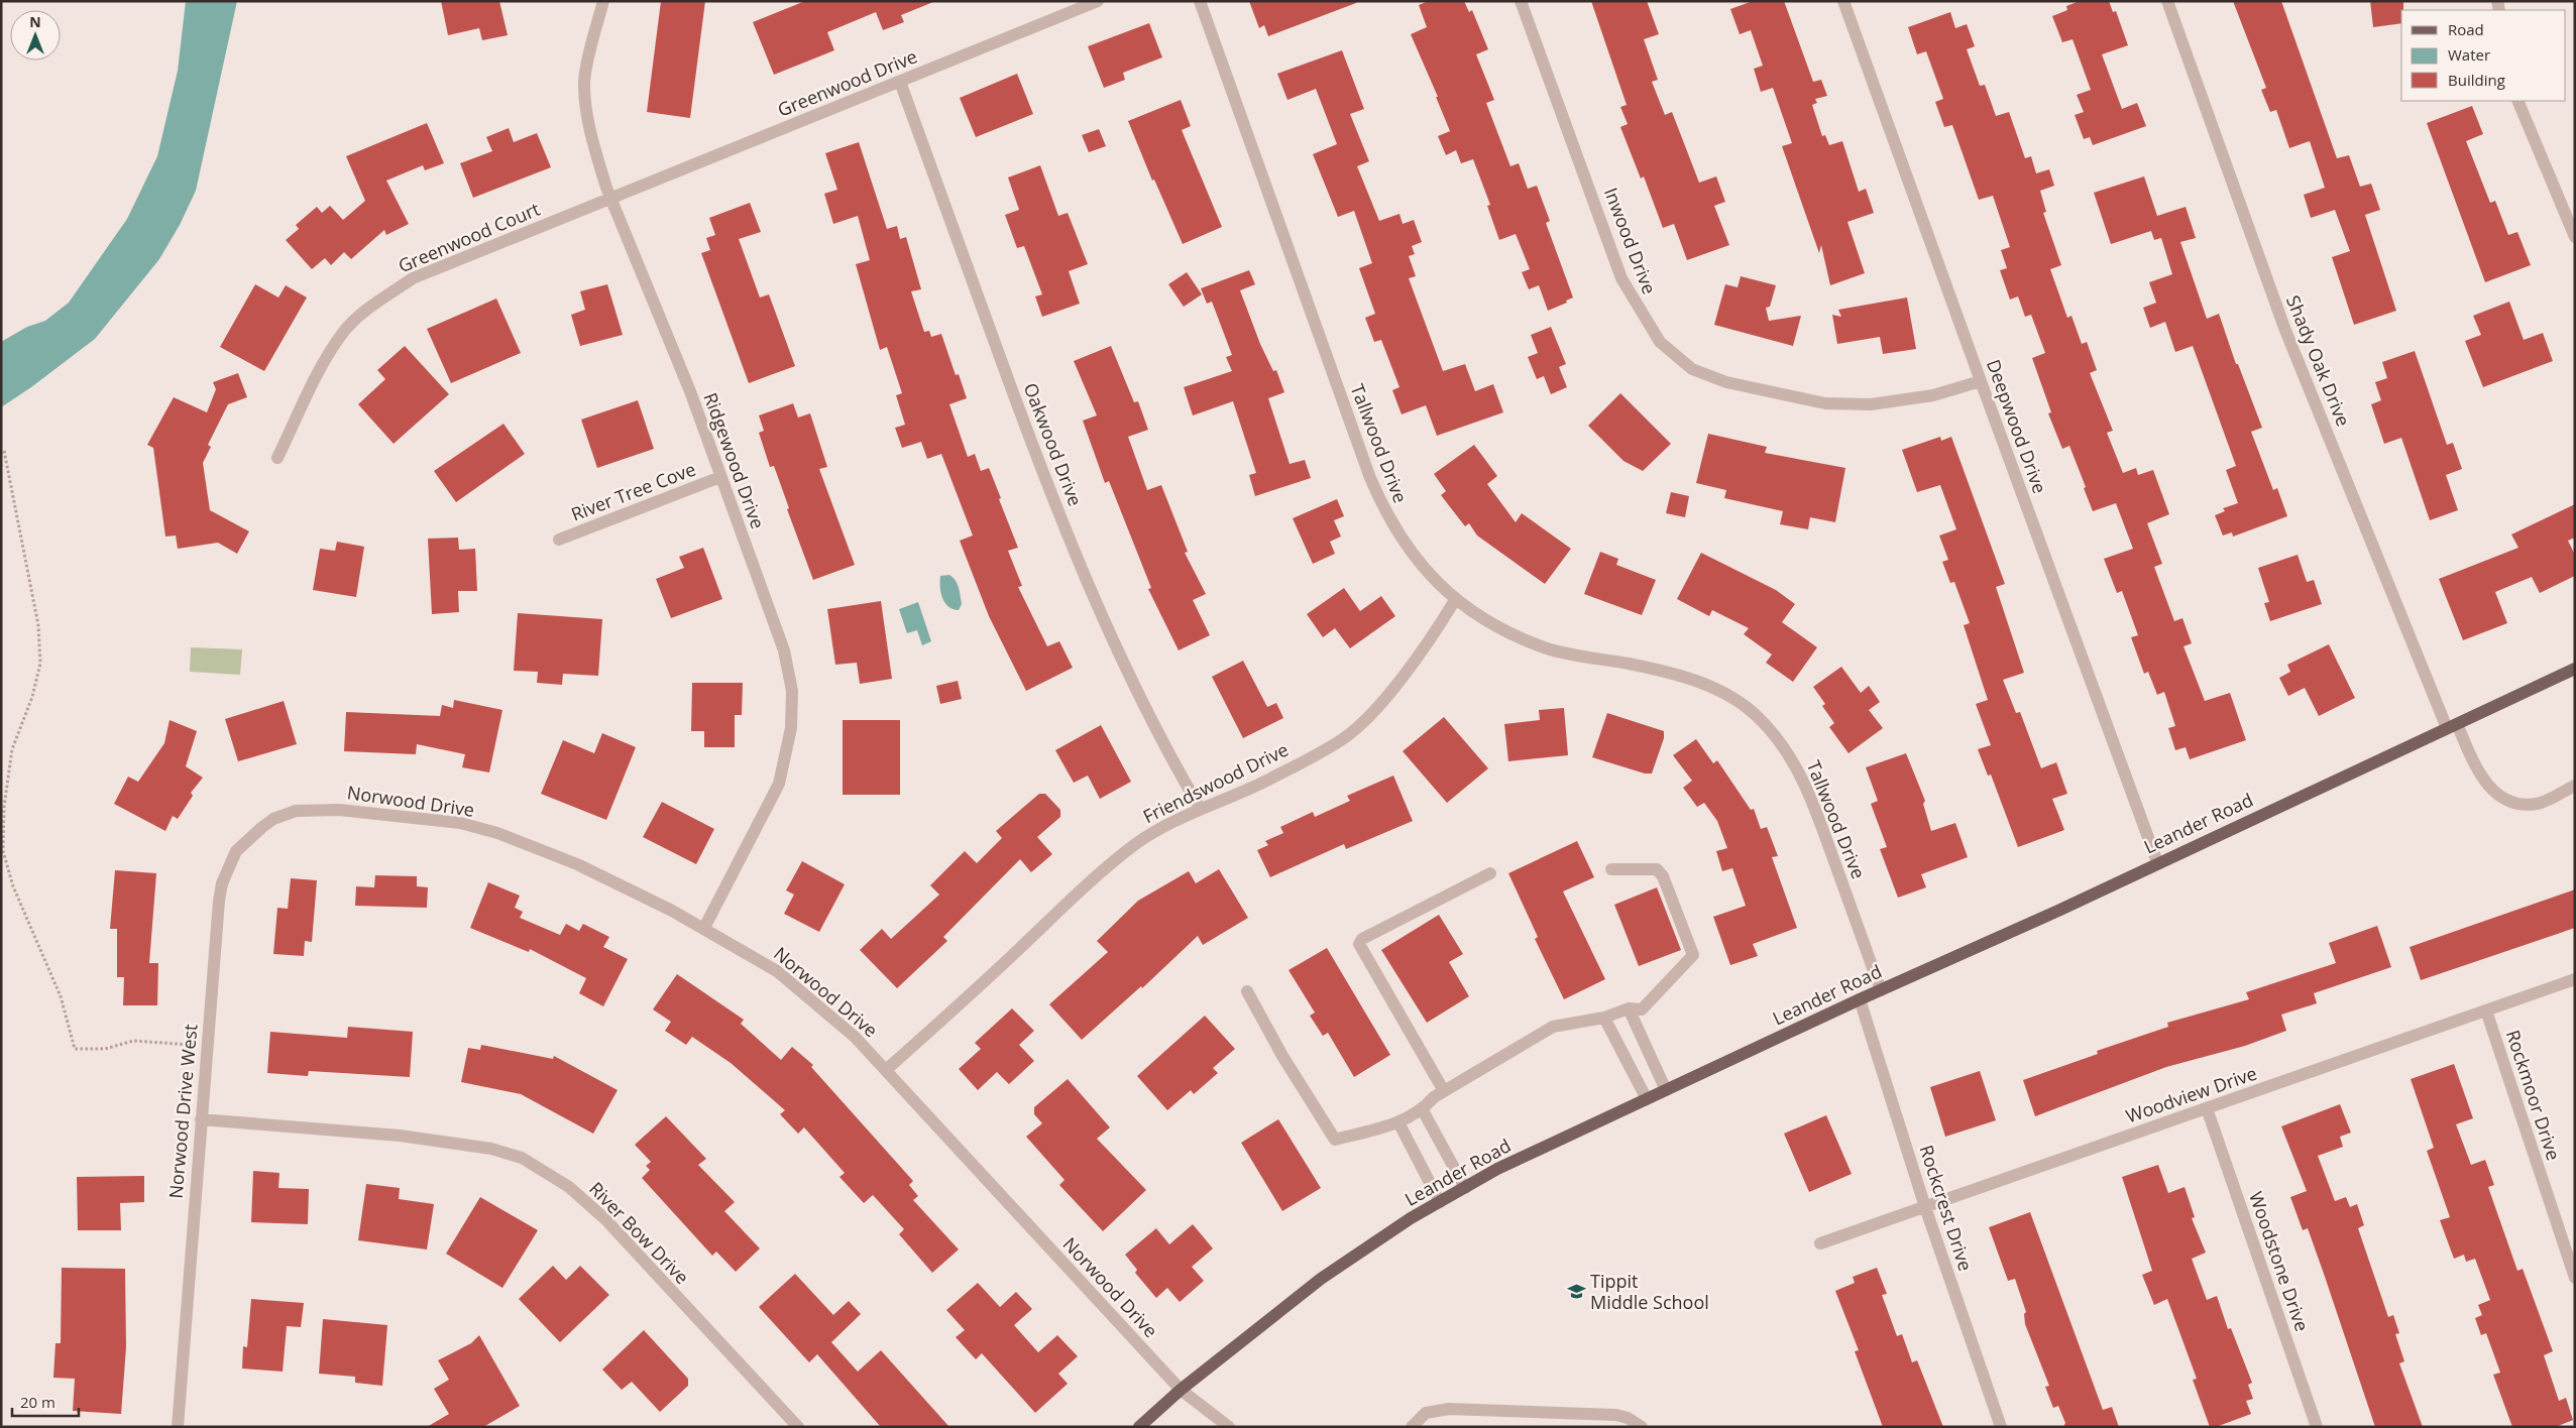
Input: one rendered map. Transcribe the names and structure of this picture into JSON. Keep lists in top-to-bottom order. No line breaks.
{"streets":{"main road":["Leander Road"],"street":["Greenwood Drive","Greenwood Court","Inwood Drive","Shady Oak Drive","Deepwood Drive","Tallwood Drive","Oakwood Drive","Ridgewood Drive","River Tree Cove","Friendswood Drive","Norwood Drive","Woodview Drive","Rockmoor Drive","Norwood Drive West","Rockcrest Drive","River Bow Drive","Woodstone Drive"]},"crossings":[["Greenwood Drive","Greenwood Court"],["Greenwood Drive","Oakwood Drive"],["Greenwood Drive","Ridgewood Drive"],["Greenwood Court","Ridgewood Drive"],["Inwood Drive","Deepwood Drive"],["Shady Oak Drive","Leander Road"],["Deepwood Drive","Leander Road"],["Tallwood Drive","Friendswood Drive"],["Tallwood Drive","Leander Road"],["Oakwood Drive","Friendswood Drive"],["Ridgewood Drive","River Tree Cove"],["Ridgewood Drive","Norwood Drive"],["Friendswood Drive","Norwood Drive"],["Norwood Drive","Leander Road"],["Norwood Drive","Norwood Drive West"],["Leander Road","Rockcrest Drive"],["Woodview Drive","Rockmoor Drive"],["Woodview Drive","Rockcrest Drive"],["Woodview Drive","Woodstone Drive"],["Norwood Drive West","River Bow Drive"]],"places":{"school or university":["Tippit Middle School"]},"legend":["Road","Water","Building"],"scale_bar":"20 m","north":"top"}
